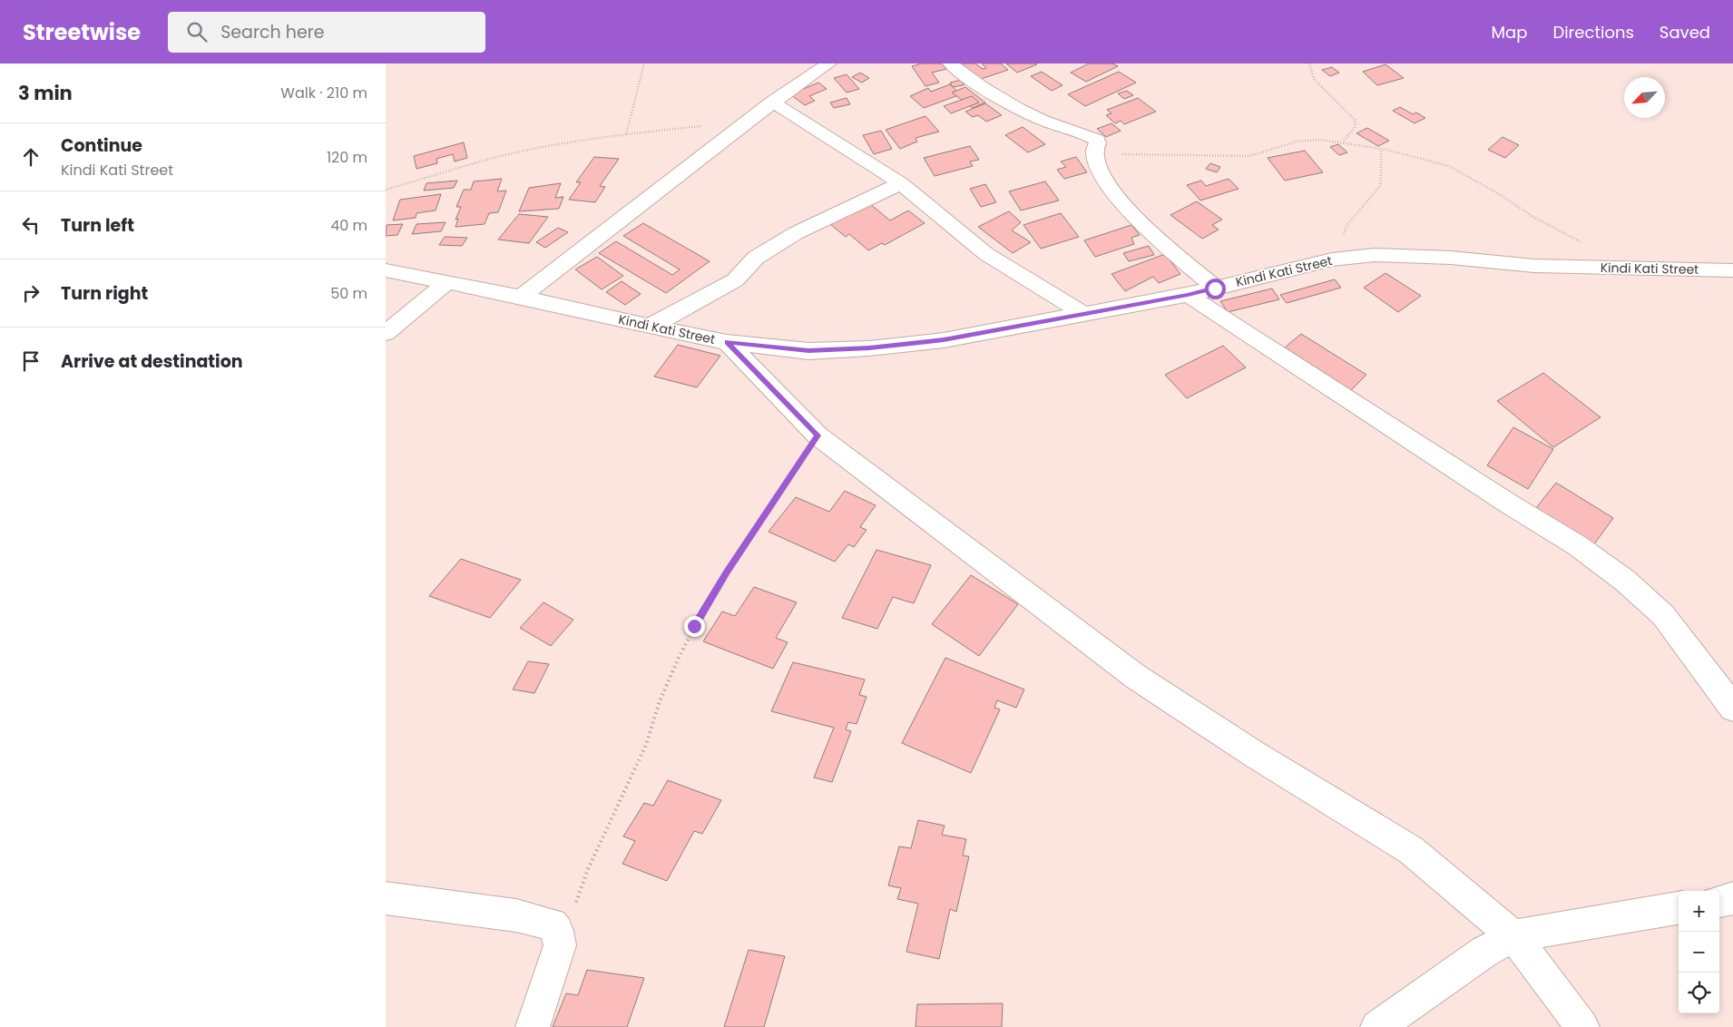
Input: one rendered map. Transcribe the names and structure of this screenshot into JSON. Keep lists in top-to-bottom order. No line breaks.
{"streets":{"street":["Kindi Kati Street"]},"north":"bottom left","page":{"header":"Streetwise","search":"Search here","nav":["Map","Directions","Saved"],"heading":["3 min","Walk · 210 m"],"list":[["Continue","Kindi Kati Street","120 m"],["Turn left","40 m"],["Turn right","50 m"],"Arrive at destination"],"map_buttons":["+","−"]}}
